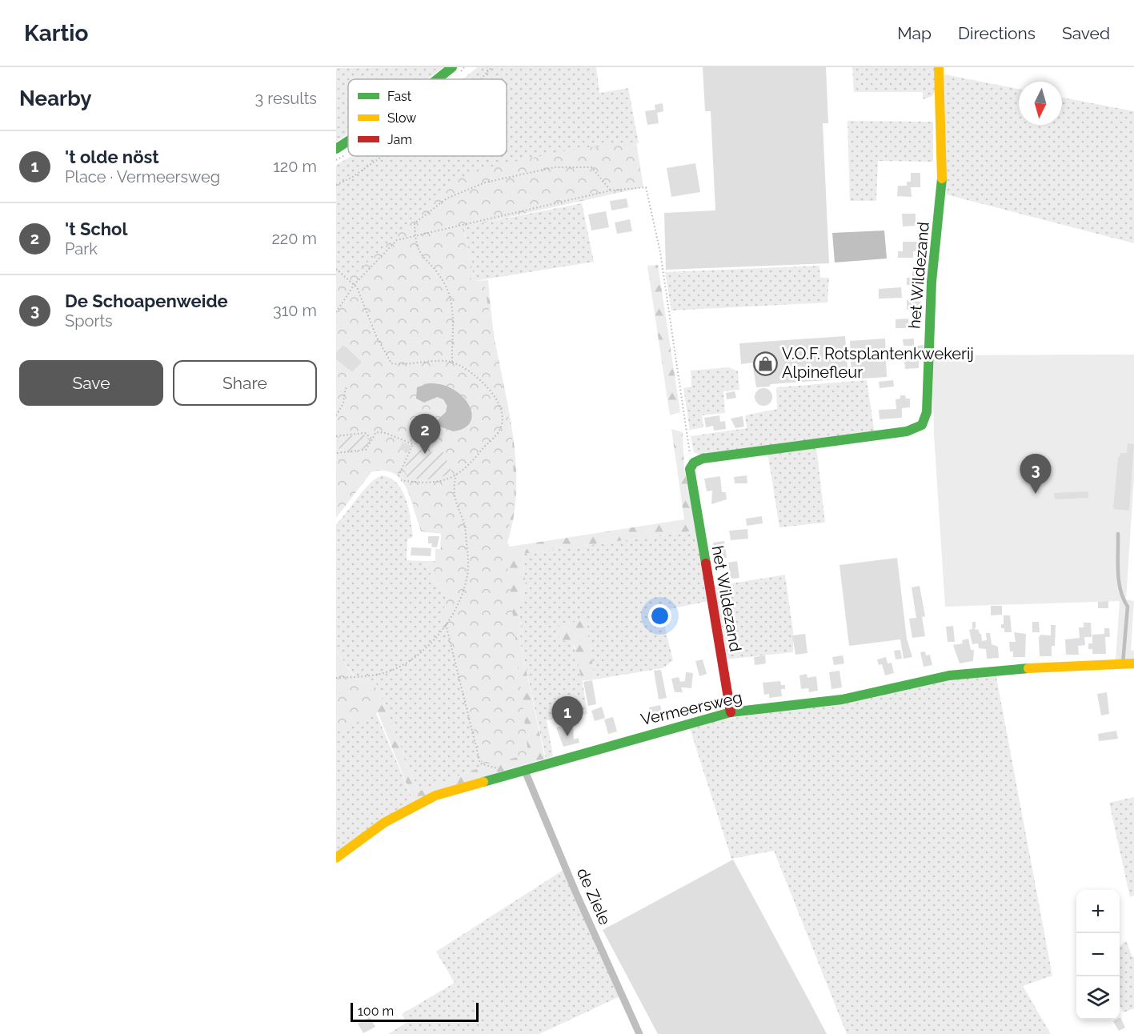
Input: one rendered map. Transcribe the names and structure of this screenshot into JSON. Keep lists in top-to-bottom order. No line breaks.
{"streets":{"street":["het Wildezand","Vermeersweg","de Ziele"]},"crossings":[["het Wildezand","Vermeersweg"],["Vermeersweg","de Ziele"]],"places":{"shop":["V.O.F. Rotsplantenkwekerij Alpinefleur"]},"legend":["Fast","Slow","Jam"],"scale_bar":"100 m","north":"bottom","page":{"header":"Kartio","nav":["Map","Directions","Saved"],"heading":["Nearby","3 results"],"list":[{"mark":"1","name":"'t olde nöst","note":"Place · Vermeersweg","value":"120 m"},{"mark":"2","name":"'t Schol","note":"Park","value":"220 m"},{"mark":"3","name":"De Schoapenweide","note":"Sports","value":"310 m"}],"buttons":["Save","Share"],"pins":["2","3","1"],"map_buttons":["+","−"],"scale":"100 m"}}
